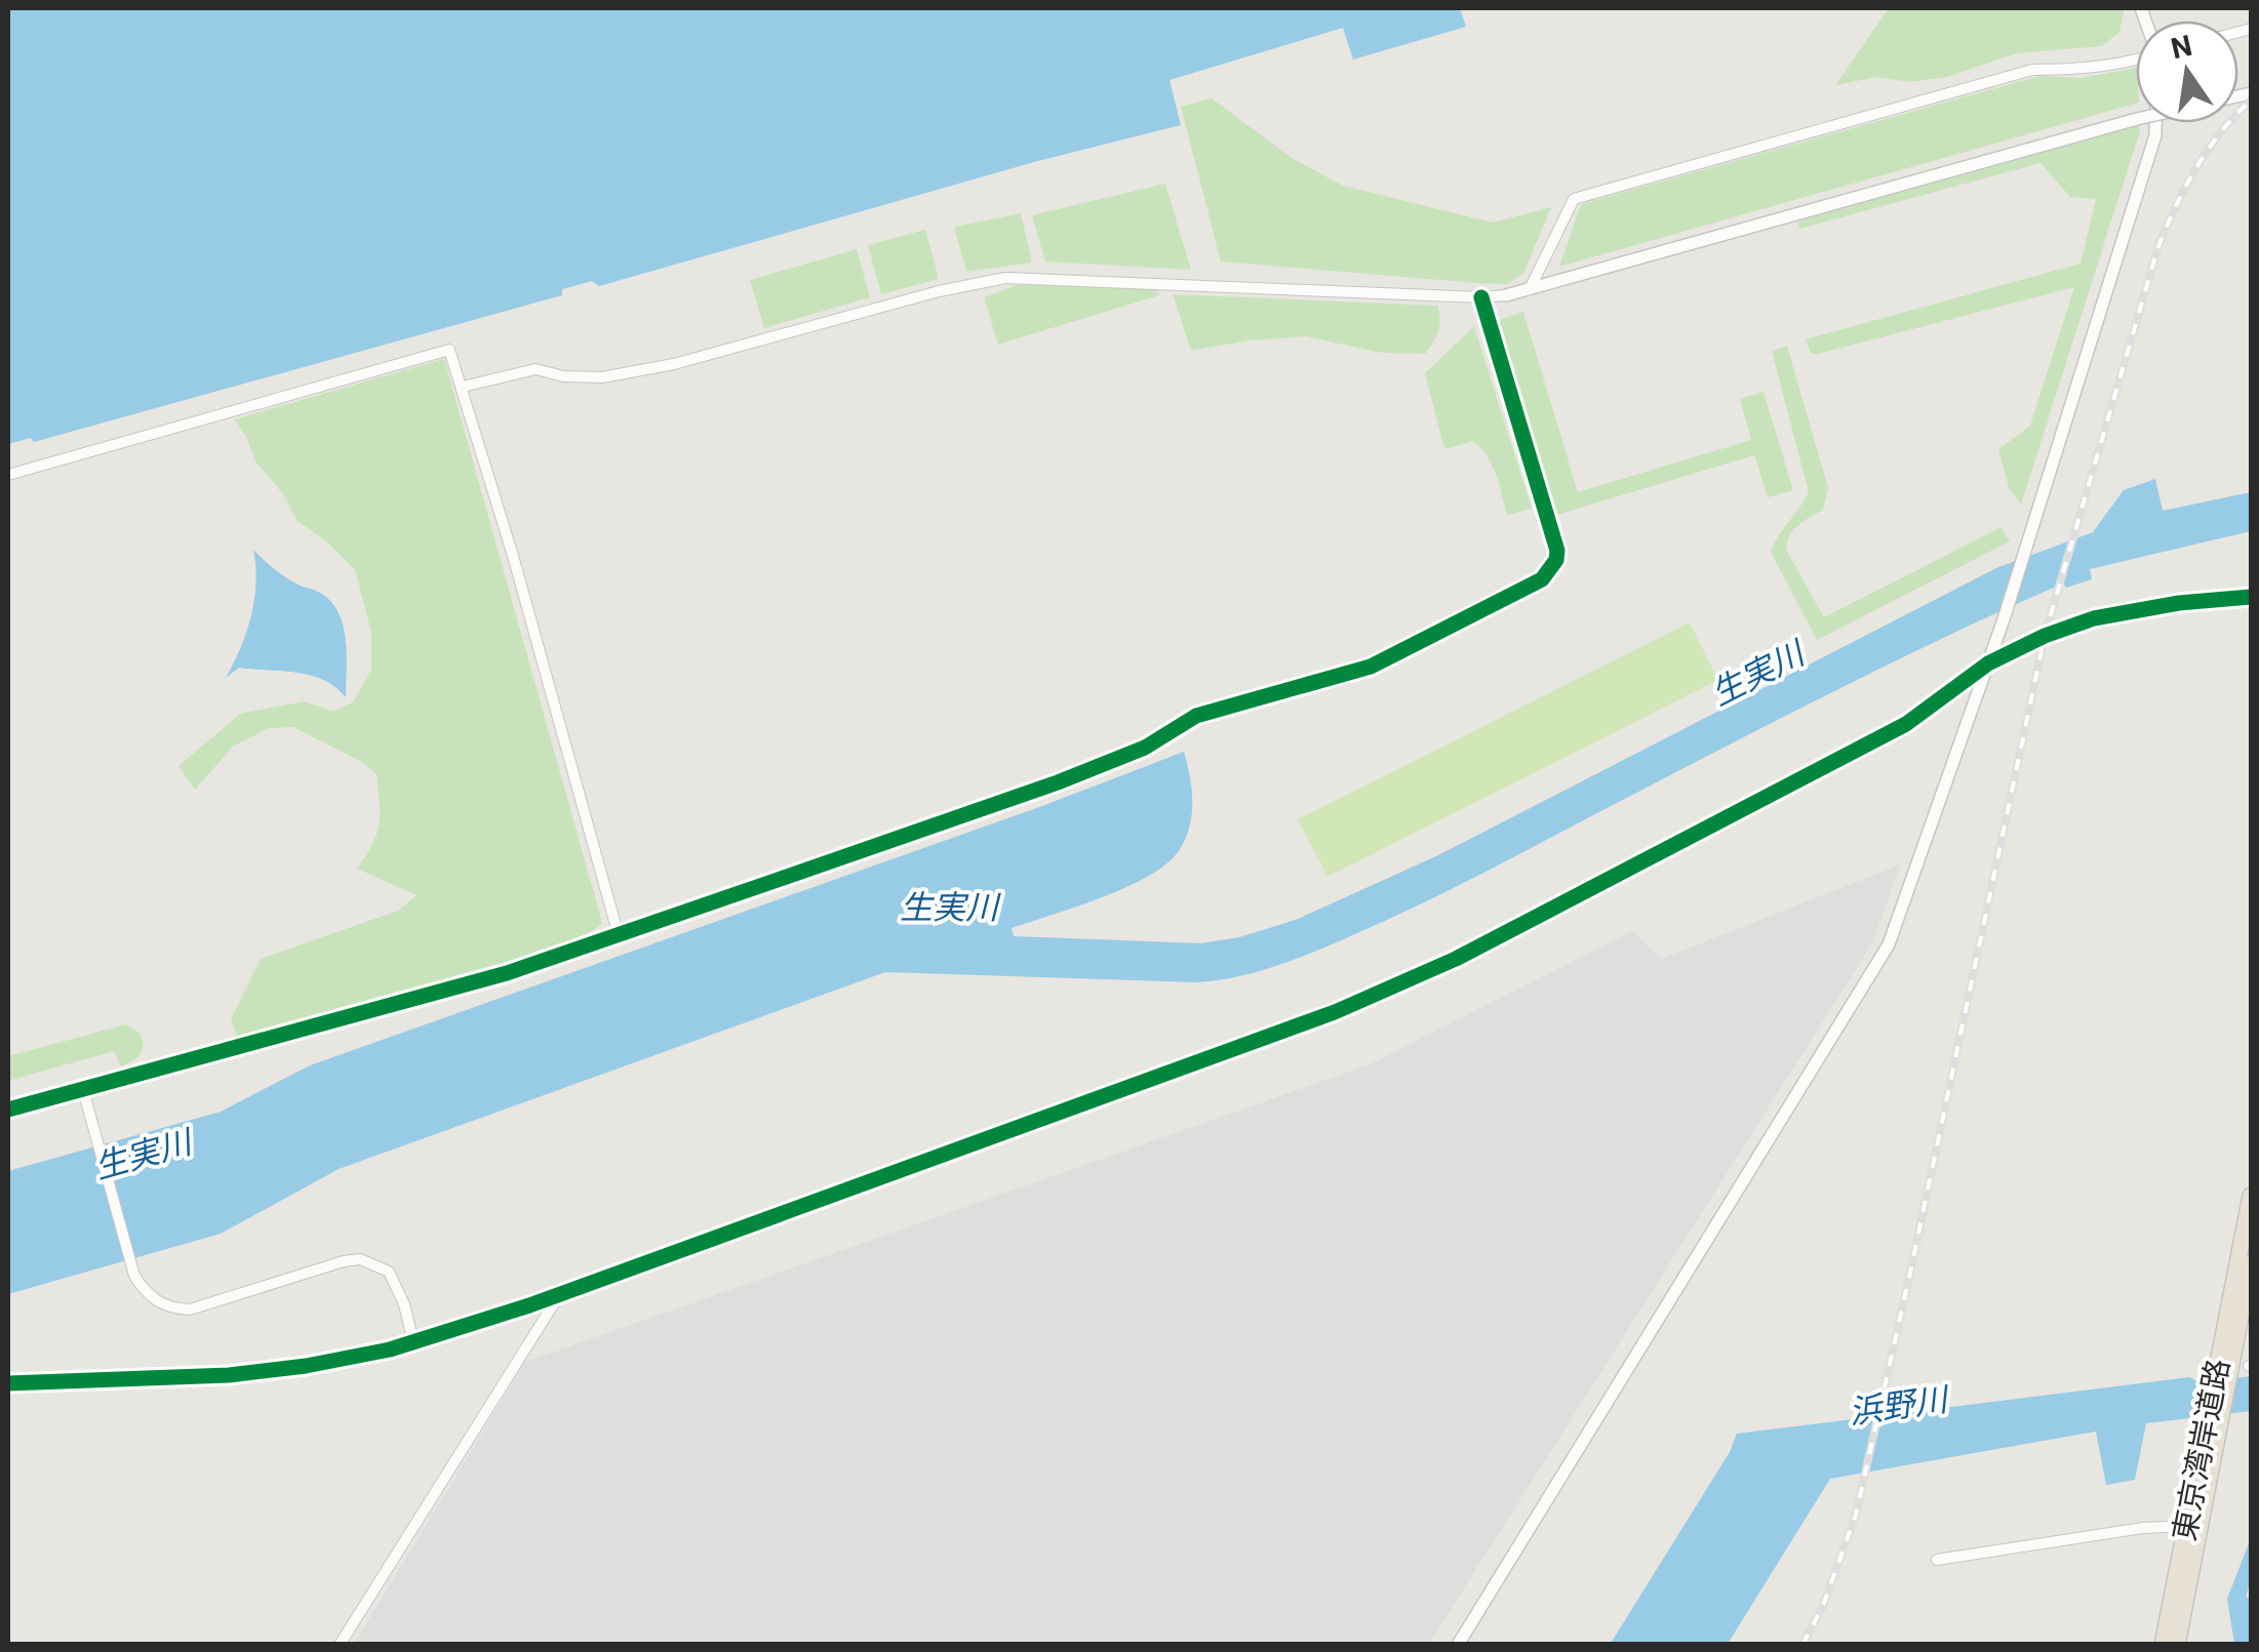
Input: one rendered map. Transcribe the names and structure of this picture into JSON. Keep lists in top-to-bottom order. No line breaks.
{"streets":{"highway":["東京湾岸道路"]},"water":["生実川","浜野川"],"north":"top"}
